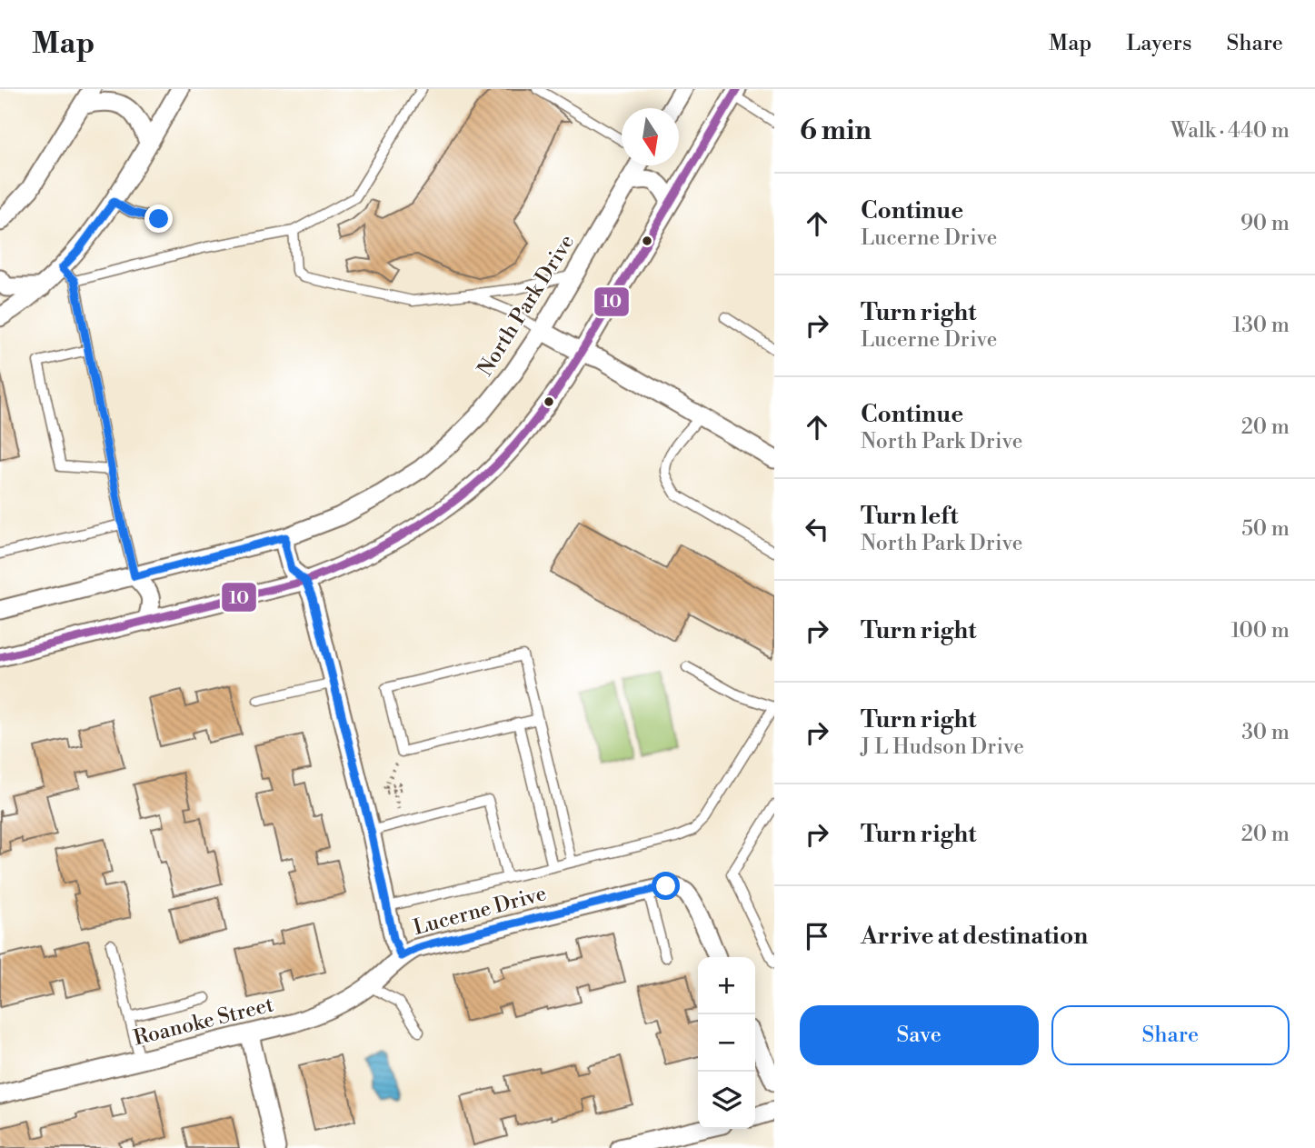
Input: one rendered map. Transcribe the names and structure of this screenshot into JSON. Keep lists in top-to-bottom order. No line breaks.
{"streets":{"street":["North Park Drive","Lucerne Drive","Roanoke Street"]},"crossings":[["Lucerne Drive","Roanoke Street"]],"lines":["transit line 10"],"north":"bottom","page":{"header":"Map","nav":["Map","Layers","Share"],"heading":["6 min","Walk · 440 m"],"list":[["Continue","Lucerne Drive","90 m"],["Turn right","Lucerne Drive","130 m"],["Continue","North Park Drive","20 m"],["Turn left","North Park Drive","50 m"],["Turn right","100 m"],["Turn right","J L Hudson Drive","30 m"],["Turn right","20 m"],"Arrive at destination"],"map_buttons":["+","−"],"buttons":["Save","Share"]}}
